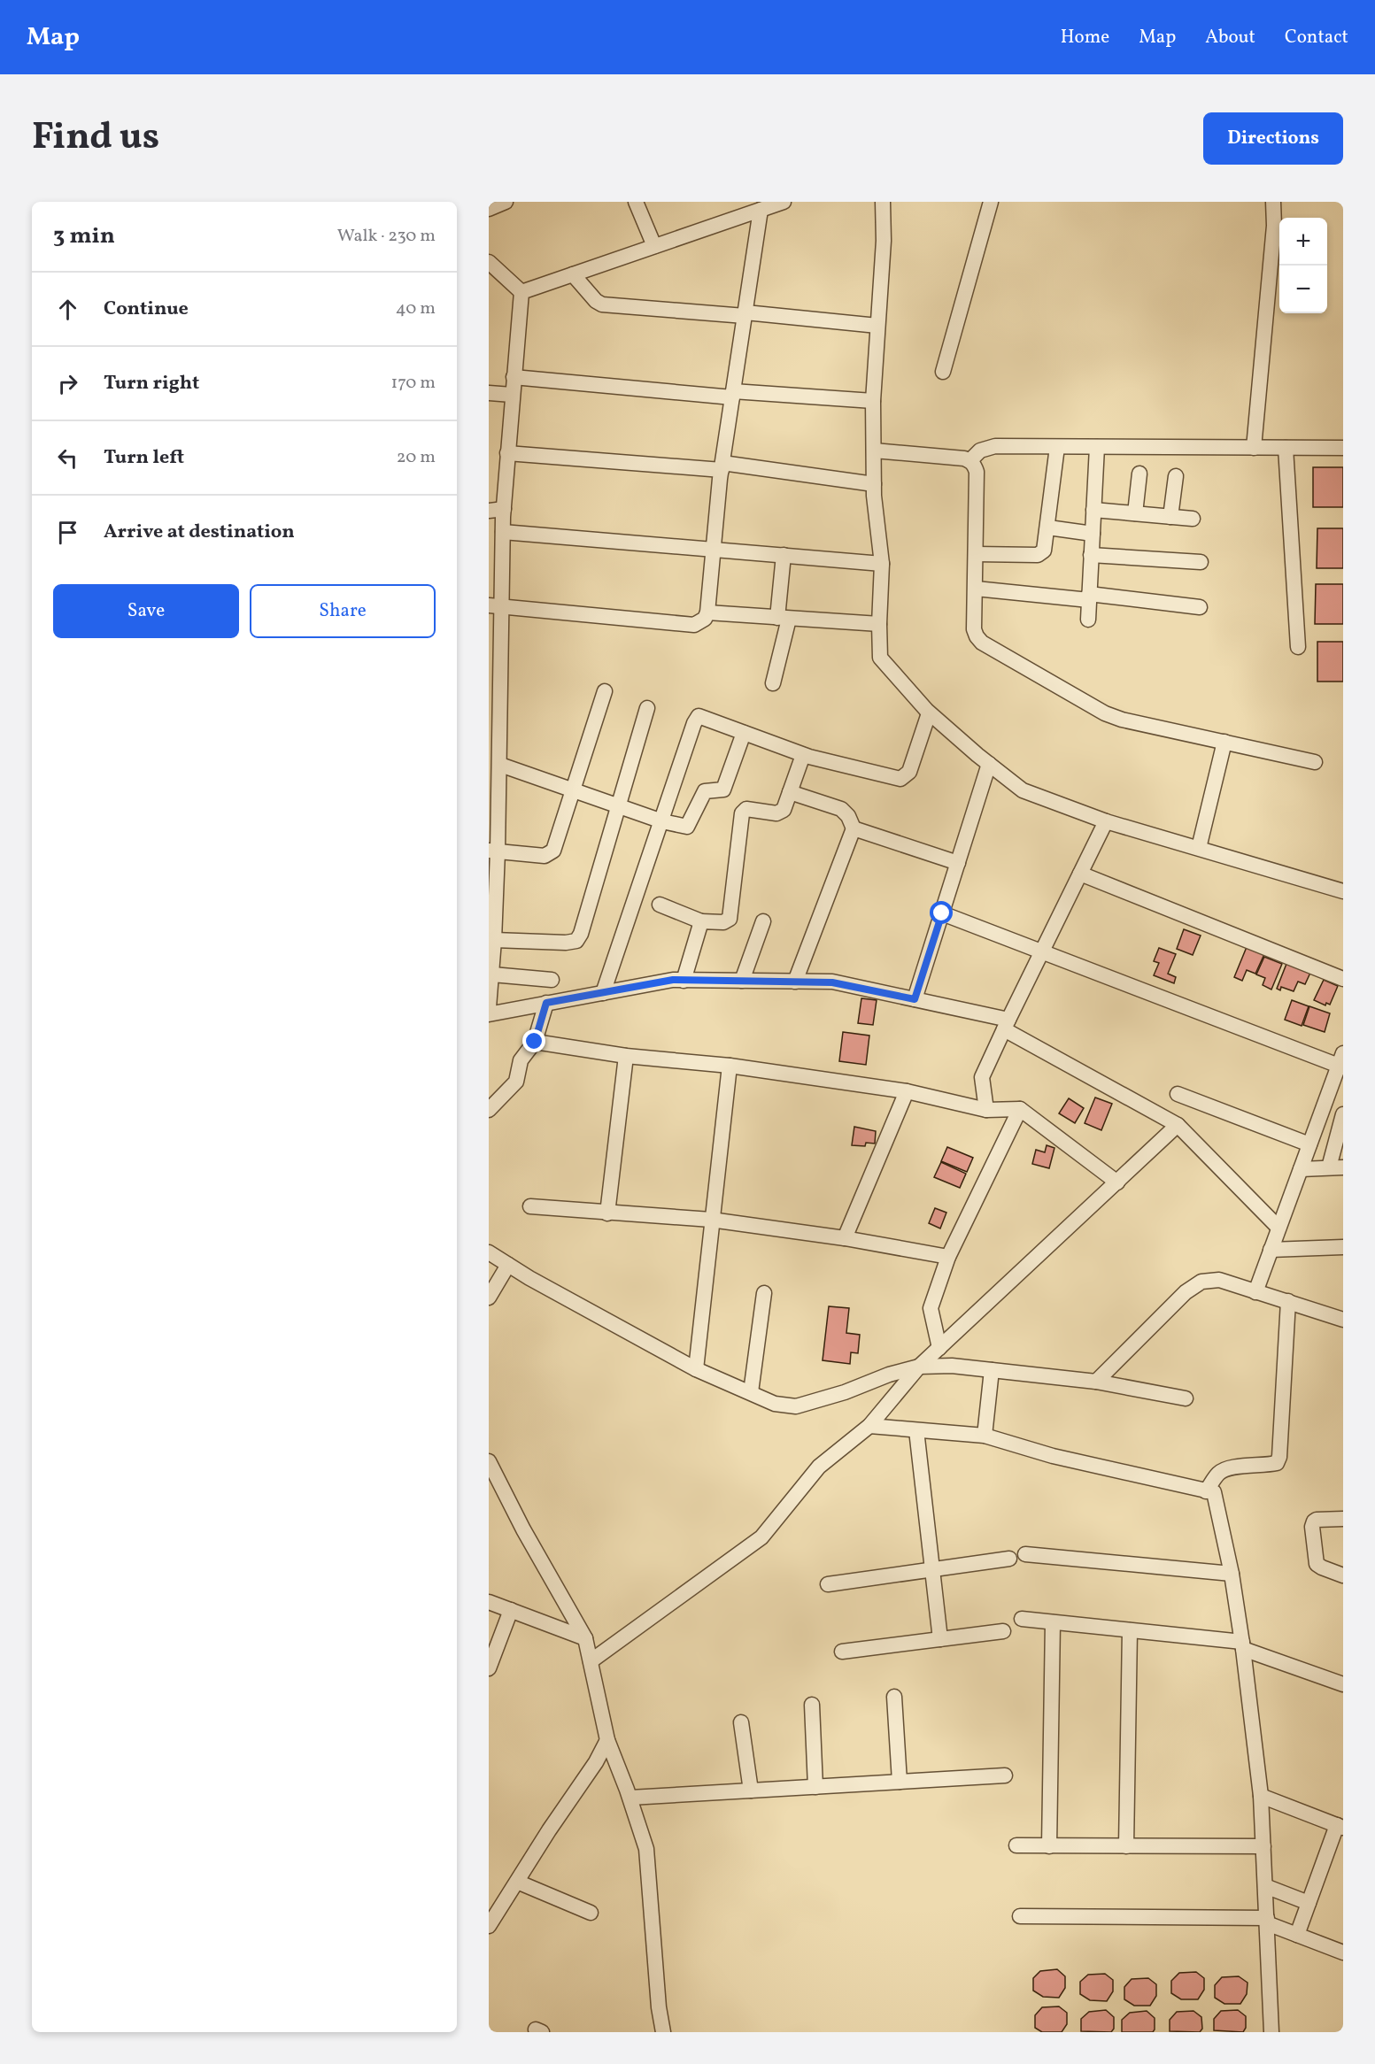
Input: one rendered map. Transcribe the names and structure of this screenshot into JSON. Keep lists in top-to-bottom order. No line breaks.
{"page":{"header":"Map","nav":["Home","Map","About","Contact"],"title":"Find us","buttons":["Directions",["Save","Share"]],"heading":["3 min","Walk · 230 m"],"map_buttons":["+","−"],"list":[["Continue","40 m"],["Turn right","170 m"],["Turn left","20 m"],"Arrive at destination"]}}
